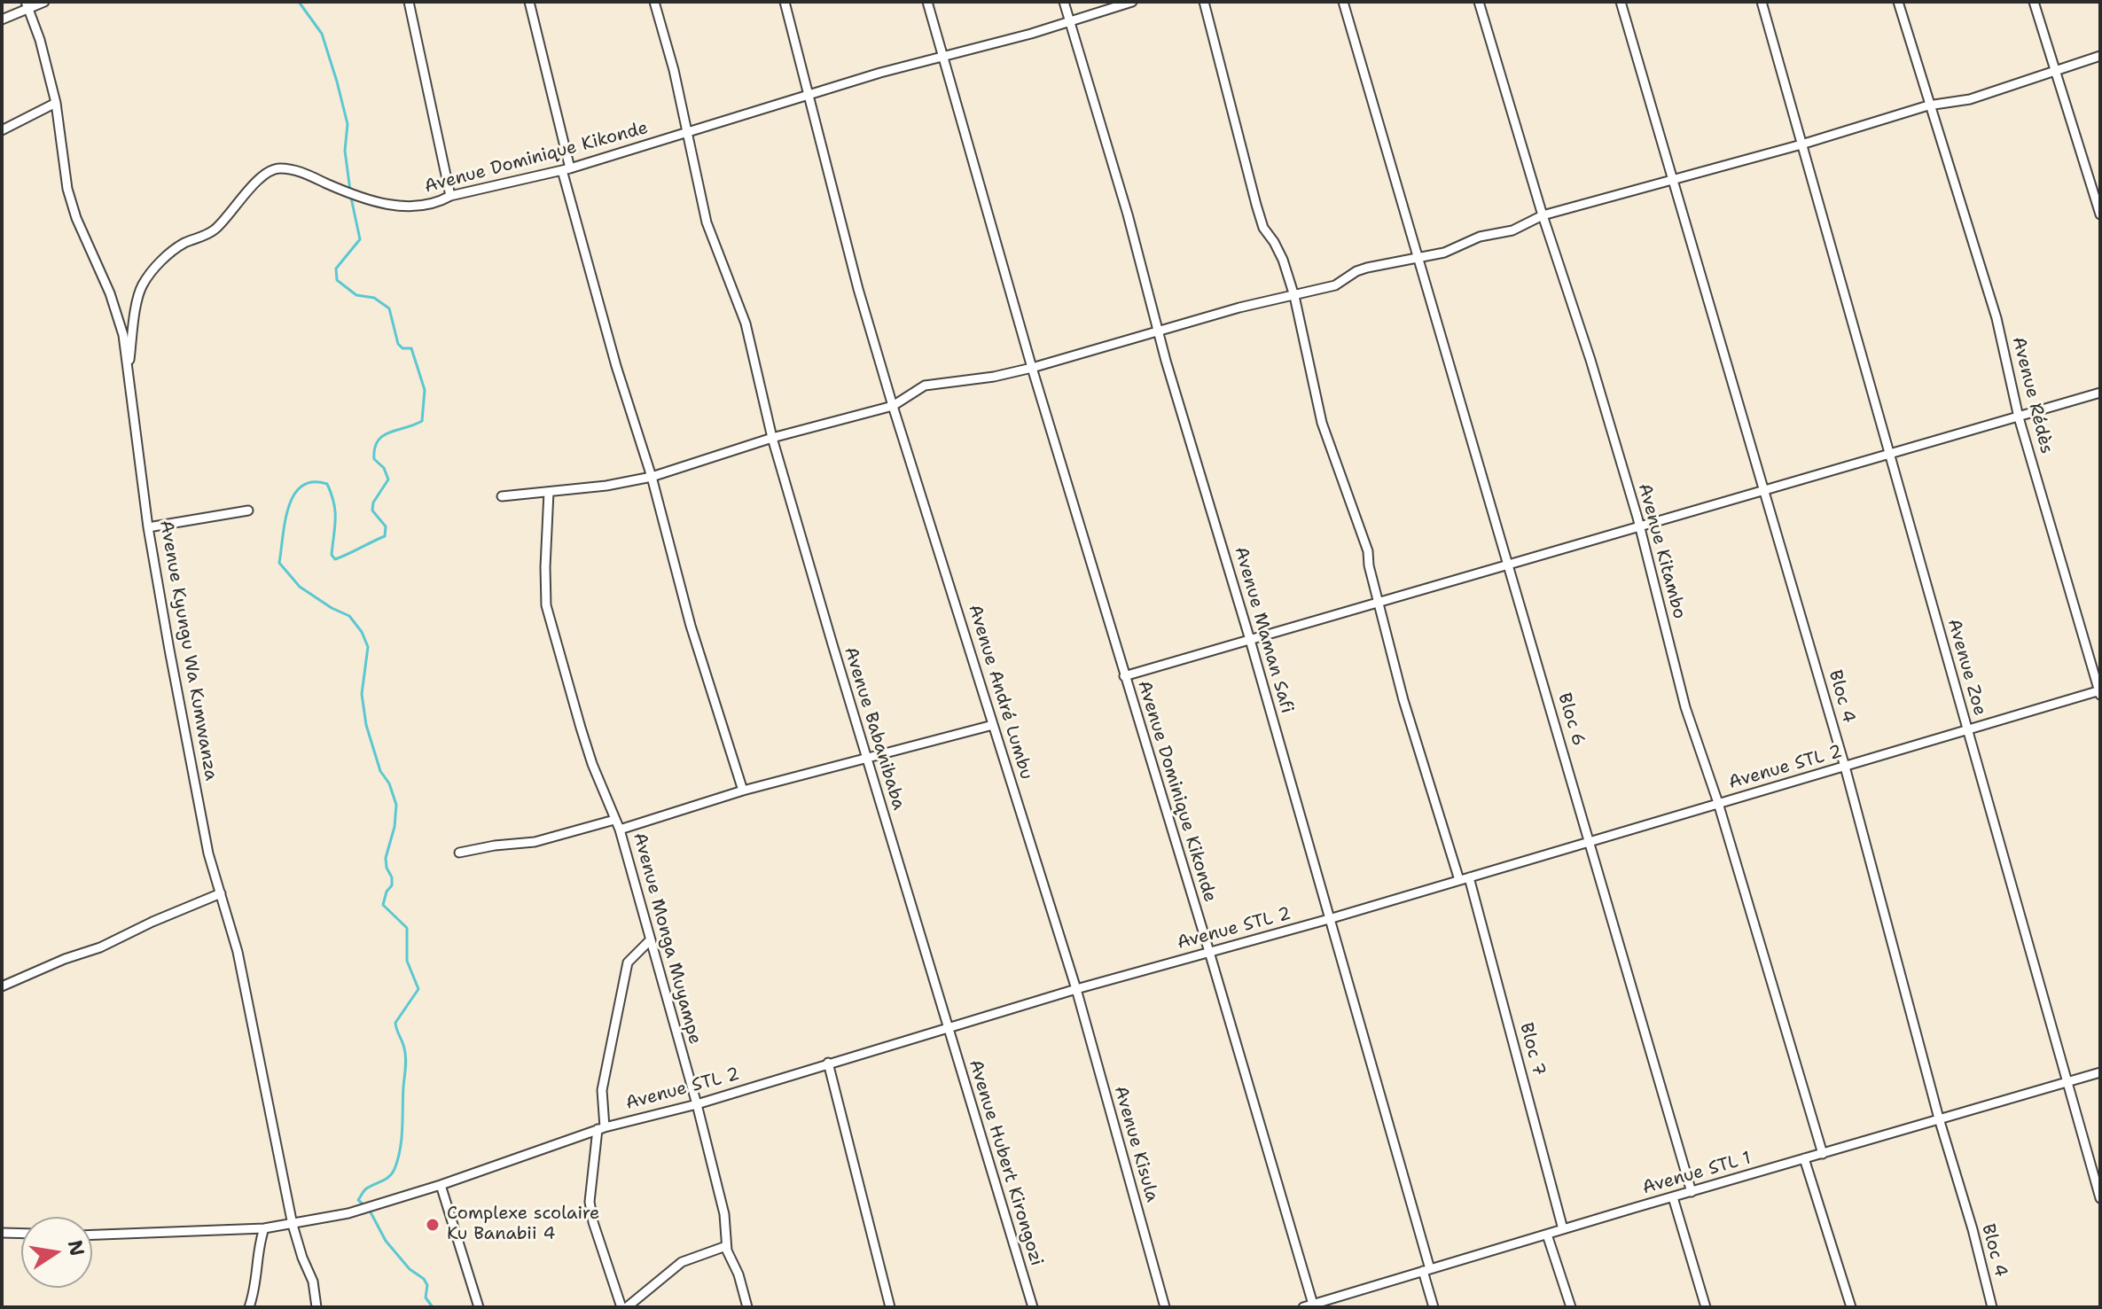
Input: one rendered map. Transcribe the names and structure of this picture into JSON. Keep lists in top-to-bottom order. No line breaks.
{"streets":{"street":["Avenue Dominique Kikonde","Avenue Rédès","Avenue Kitambo","Avenue Maman Safi","Avenue Kyungu Wa Kumwanza","Avenue Zoe","Avenue André Lumbu","Bloc 4","Bloc 6","Avenue Babanibaba","Avenue STL 2","Avenue Monga Muyampe","Bloc 7","Avenue Kisula","Avenue Hubert Kirongozi","Avenue STL 1"]},"crossings":[["Avenue Dominique Kikonde","Avenue Maman Safi"],["Avenue Dominique Kikonde","Avenue Kyungu Wa Kumwanza"],["Avenue Dominique Kikonde","Avenue André Lumbu"],["Avenue Dominique Kikonde","Avenue Babanibaba"],["Avenue Dominique Kikonde","Avenue STL 2"],["Avenue Dominique Kikonde","Avenue STL 1"],["Avenue Rédès","Avenue STL 2"],["Avenue Kitambo","Avenue STL 2"],["Avenue Kitambo","Avenue STL 1"],["Avenue Maman Safi","Avenue STL 2"],["Avenue Maman Safi","Avenue STL 1"],["Avenue Kyungu Wa Kumwanza","Avenue STL 2"],["Avenue Zoe","Avenue STL 2"],["Avenue Zoe","Avenue STL 1"],["Avenue André Lumbu","Avenue STL 2"],["Avenue André Lumbu","Avenue Monga Muyampe"],["Avenue André Lumbu","Avenue Kisula"],["Bloc 4","Avenue STL 2"],["Bloc 4","Avenue STL 1"],["Bloc 6","Avenue STL 2"],["Bloc 6","Avenue STL 1"],["Avenue Babanibaba","Avenue STL 2"],["Avenue Babanibaba","Avenue Monga Muyampe"],["Avenue Babanibaba","Avenue Hubert Kirongozi"],["Avenue STL 2","Avenue Monga Muyampe"],["Avenue STL 2","Bloc 7"],["Avenue STL 2","Avenue Kisula"],["Avenue STL 2","Avenue Hubert Kirongozi"],["Bloc 7","Avenue STL 1"]],"places":["Complexe scolaire Ku Banabii 4"],"north":"right"}
